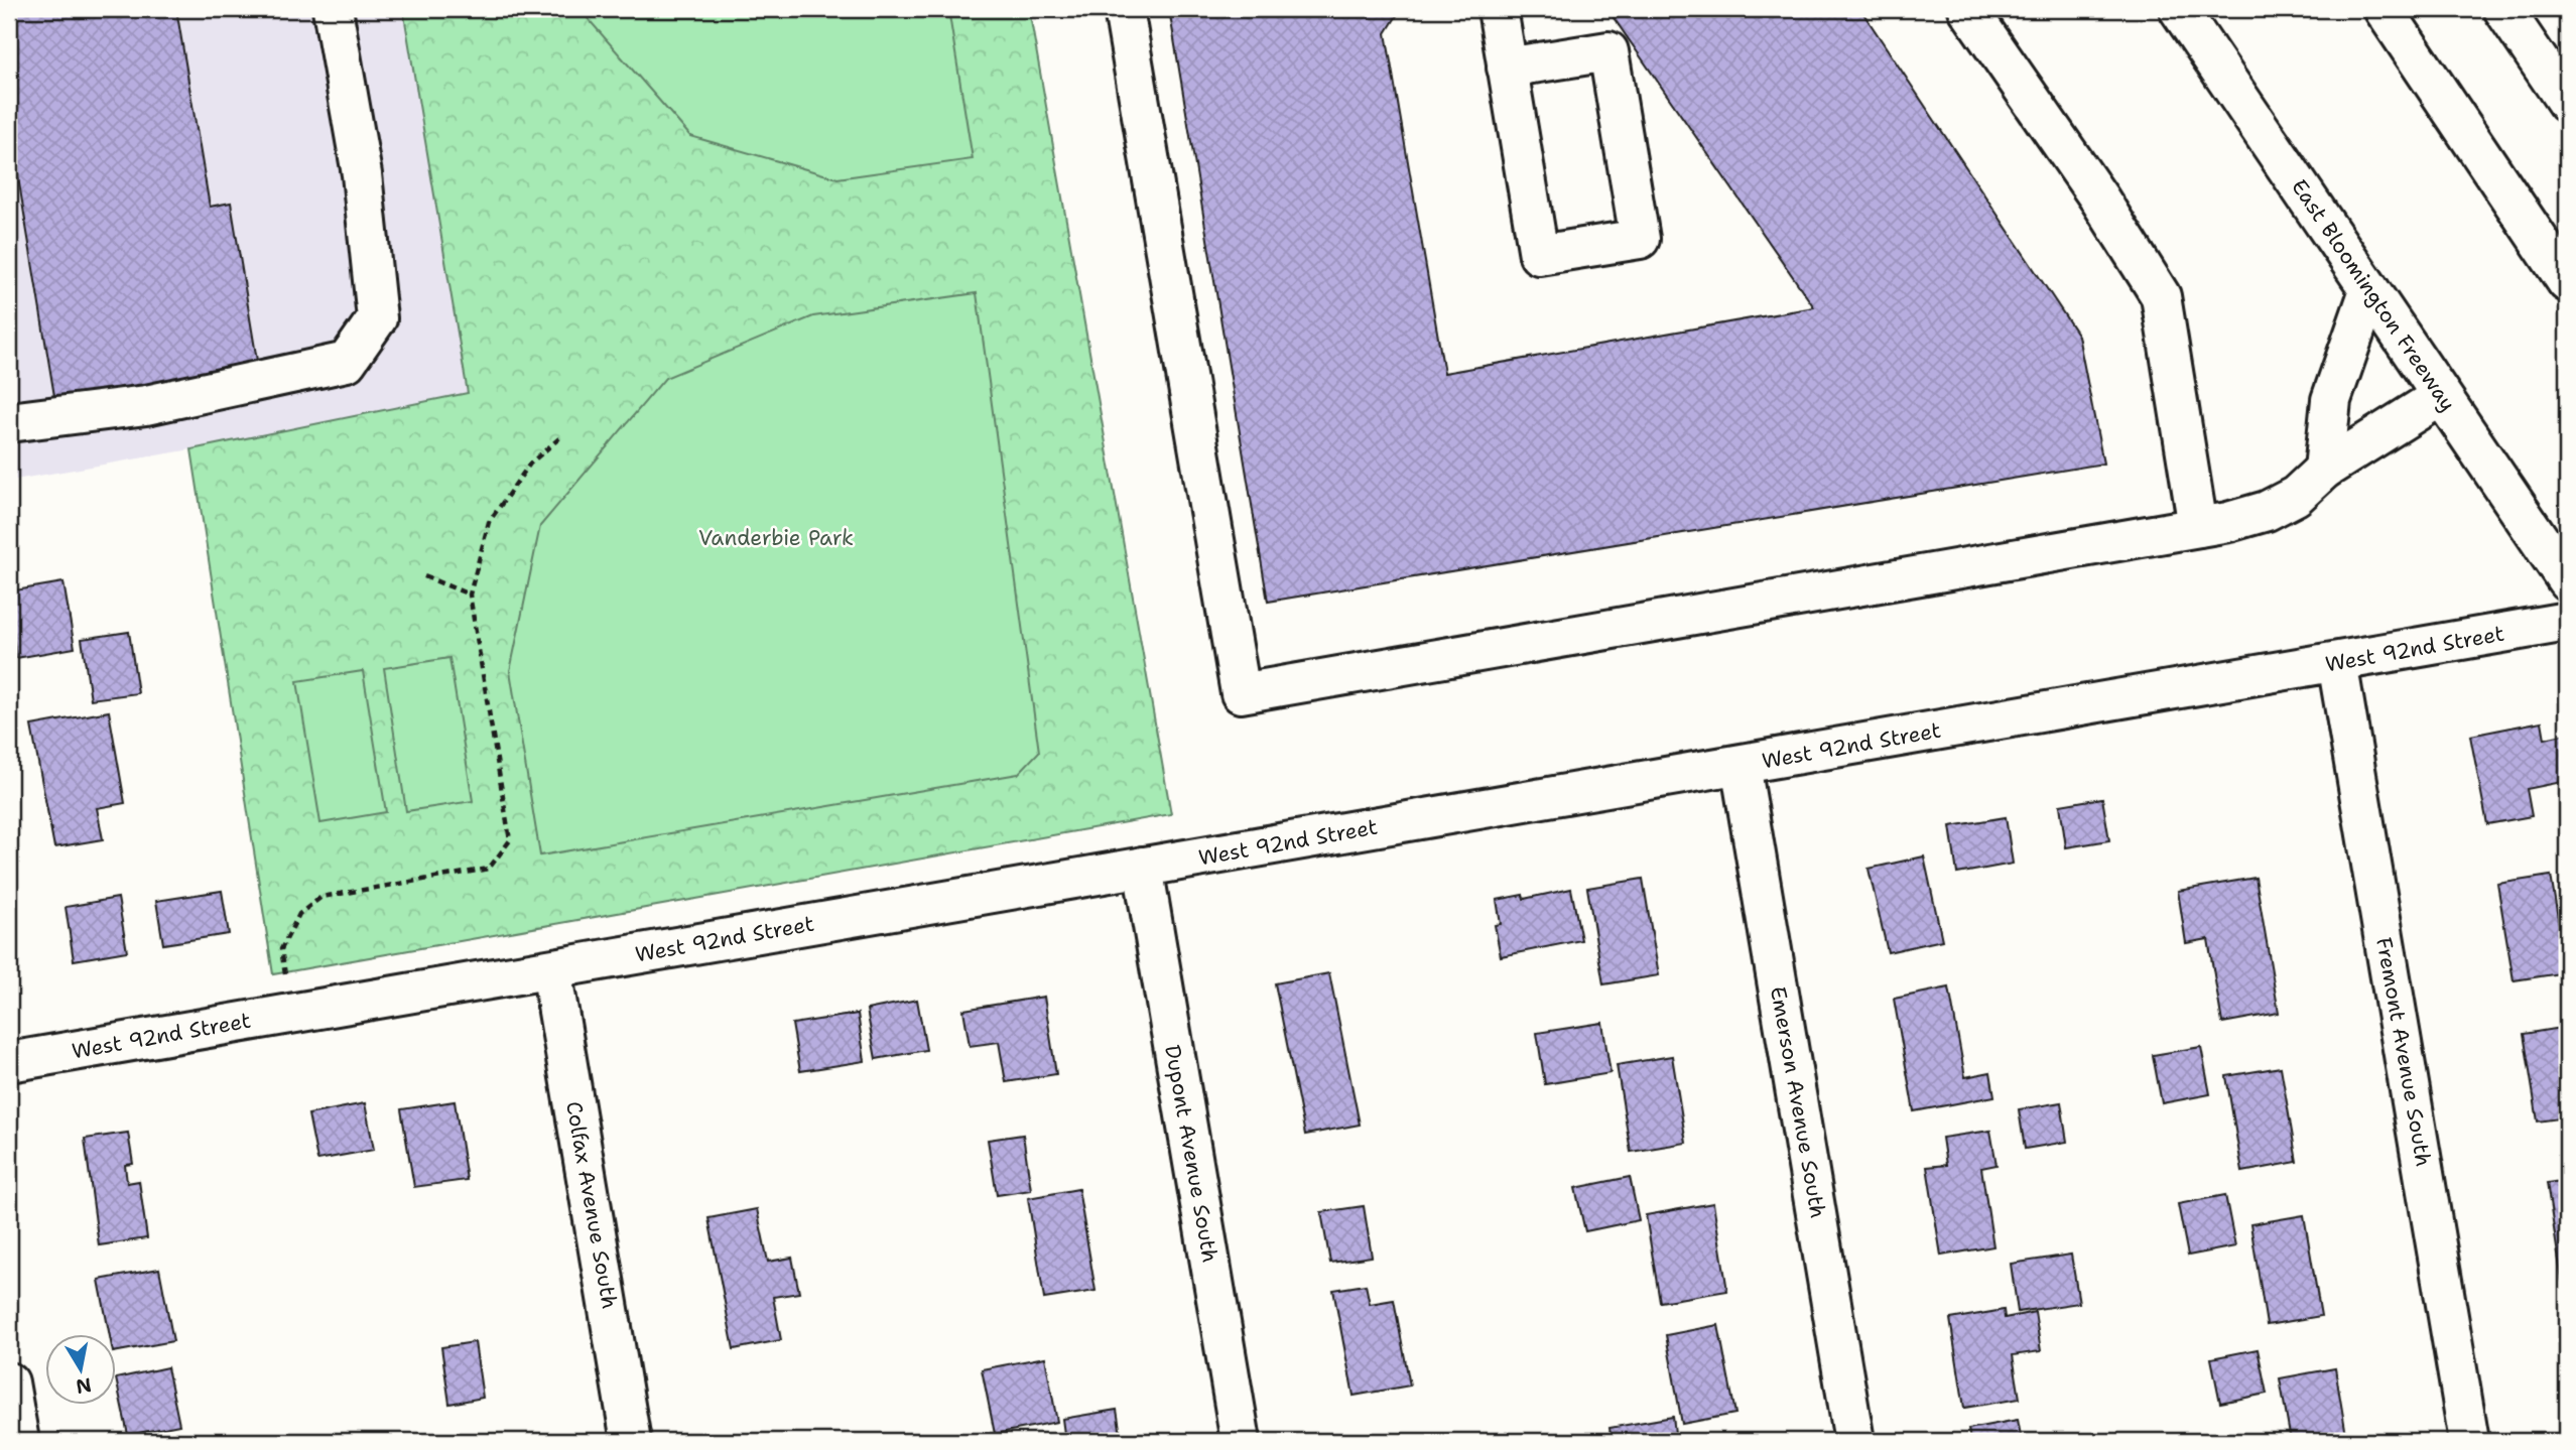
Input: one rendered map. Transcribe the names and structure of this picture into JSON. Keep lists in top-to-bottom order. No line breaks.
{"streets":{"main road":["East Bloomington Freeway","West 92nd Street","Fremont Avenue South","Emerson Avenue South","Dupont Avenue South","Colfax Avenue South"]},"crossings":[["West 92nd Street","Fremont Avenue South"],["West 92nd Street","Emerson Avenue South"],["West 92nd Street","Dupont Avenue South"],["West 92nd Street","Colfax Avenue South"]],"parks":["Vanderbie Park"],"north":"bottom"}
